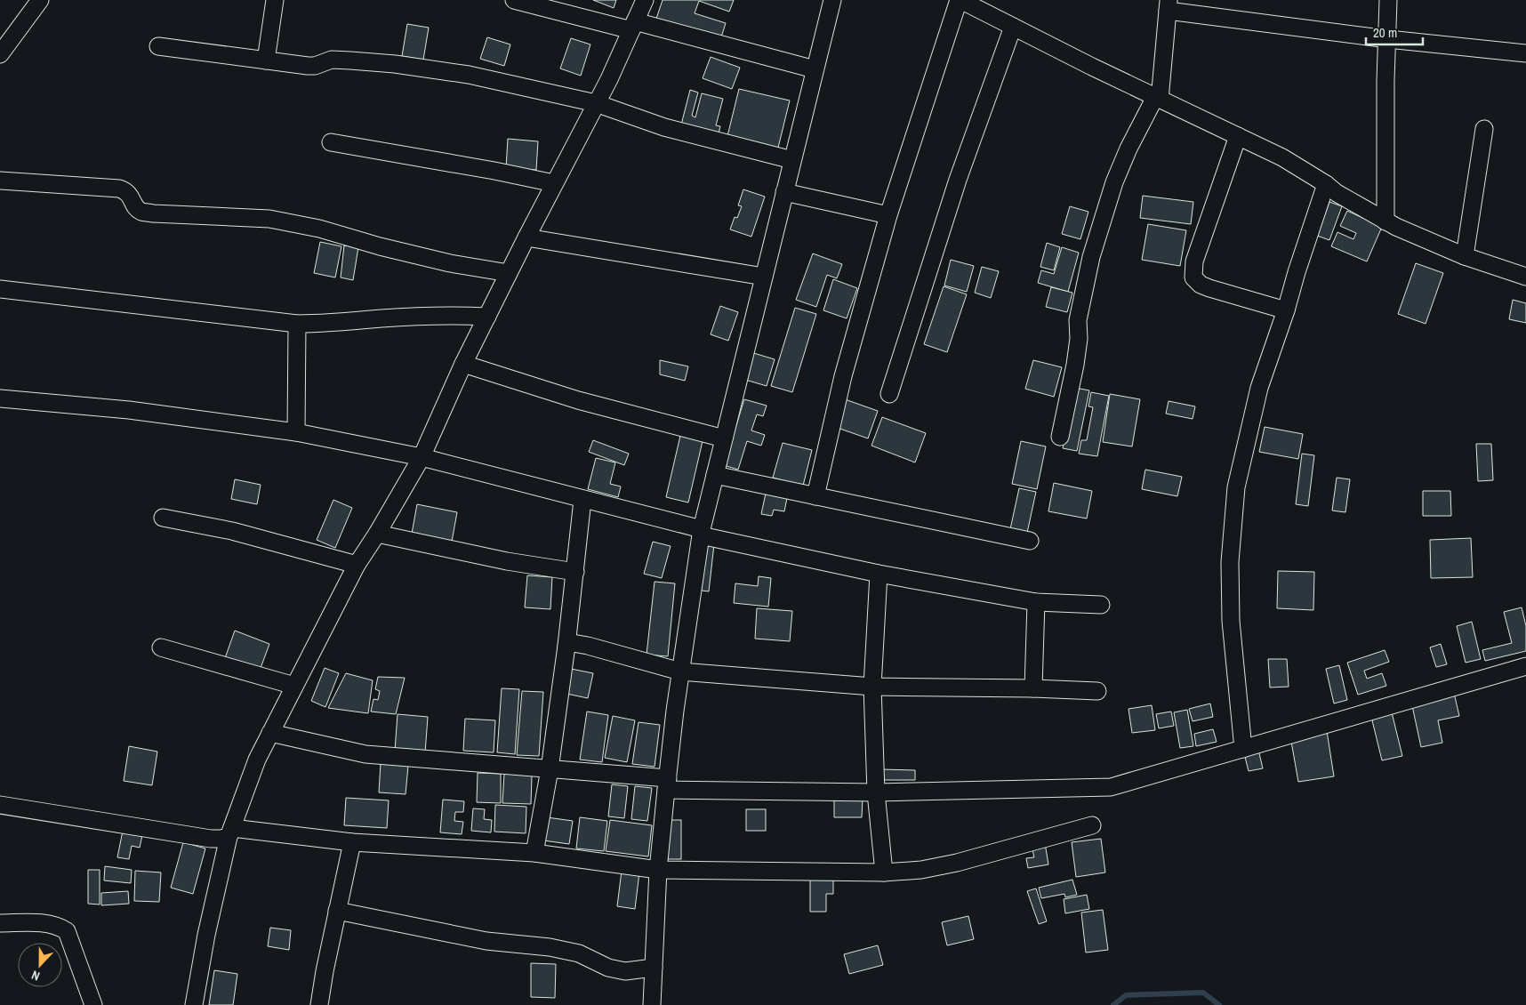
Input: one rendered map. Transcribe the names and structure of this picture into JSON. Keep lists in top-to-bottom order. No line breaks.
{"scale_bar":"20 m","north":"bottom"}
